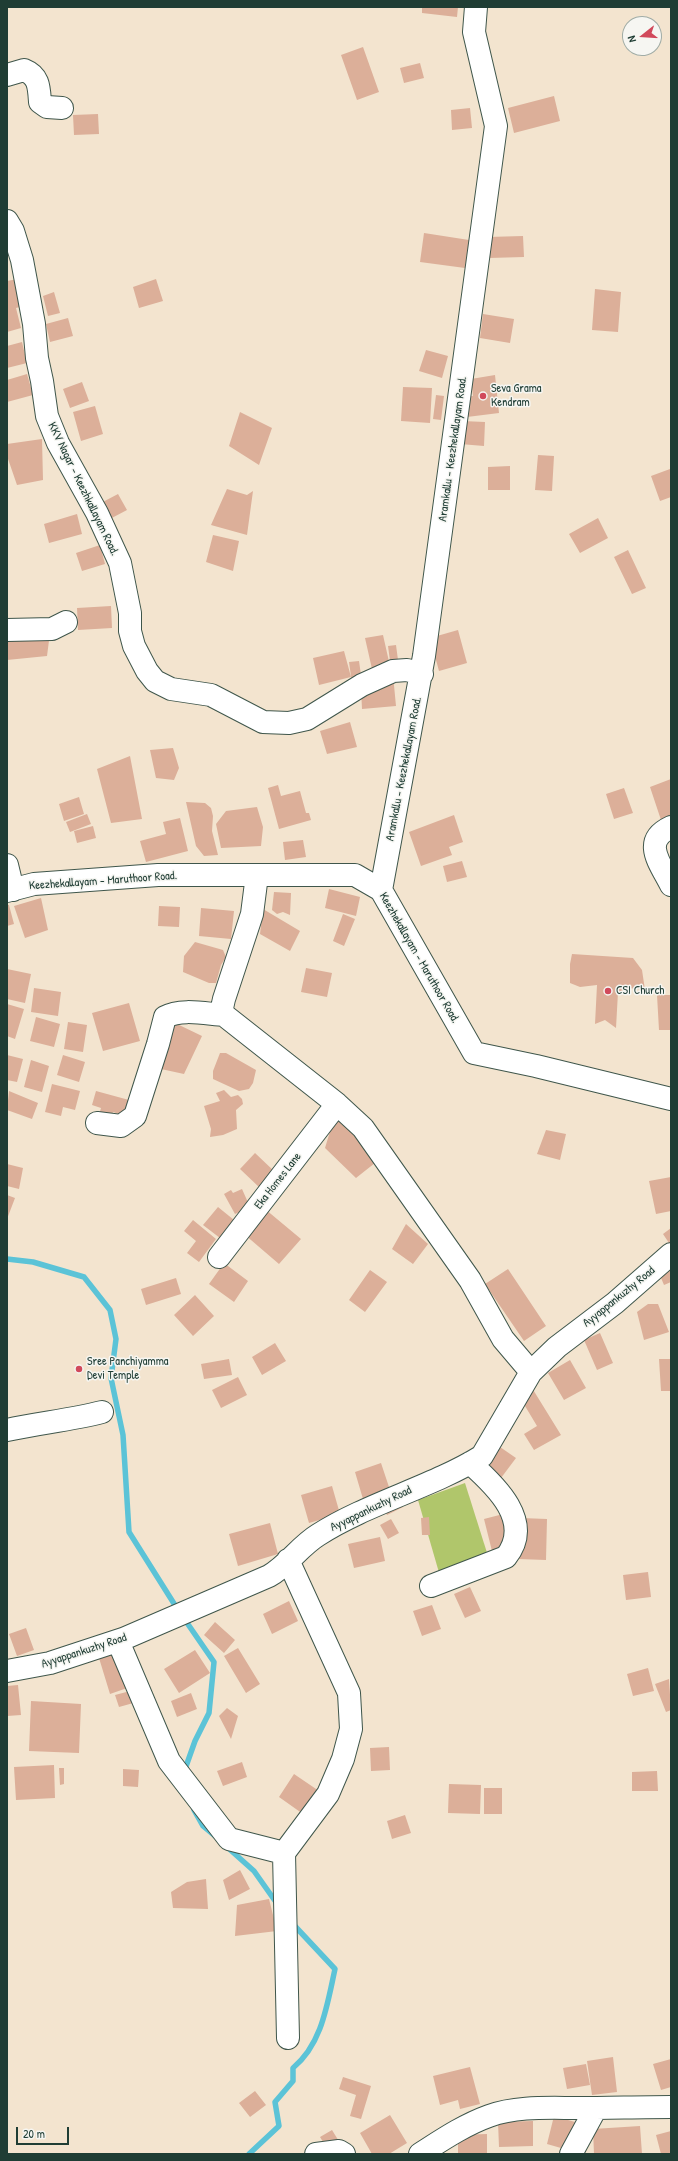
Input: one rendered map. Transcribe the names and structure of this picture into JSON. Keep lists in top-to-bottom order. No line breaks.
{"streets":{"street":["Aramkallu - Keezhekallayam Road.","KKV Nagar - Keezhkallayam Road.","Keezhekallayam - Maruthoor Road.","Eka Homes Lane","Ayyappankuzhy Road"]},"crossings":[["Aramkallu - Keezhekallayam Road.","KKV Nagar - Keezhkallayam Road."],["Aramkallu - Keezhekallayam Road.","Keezhekallayam - Maruthoor Road."]],"places":["Seva Grama Kendram","CSI Church","Sree Panchiyamma Devi Temple"],"scale_bar":"20 m","north":"left"}
